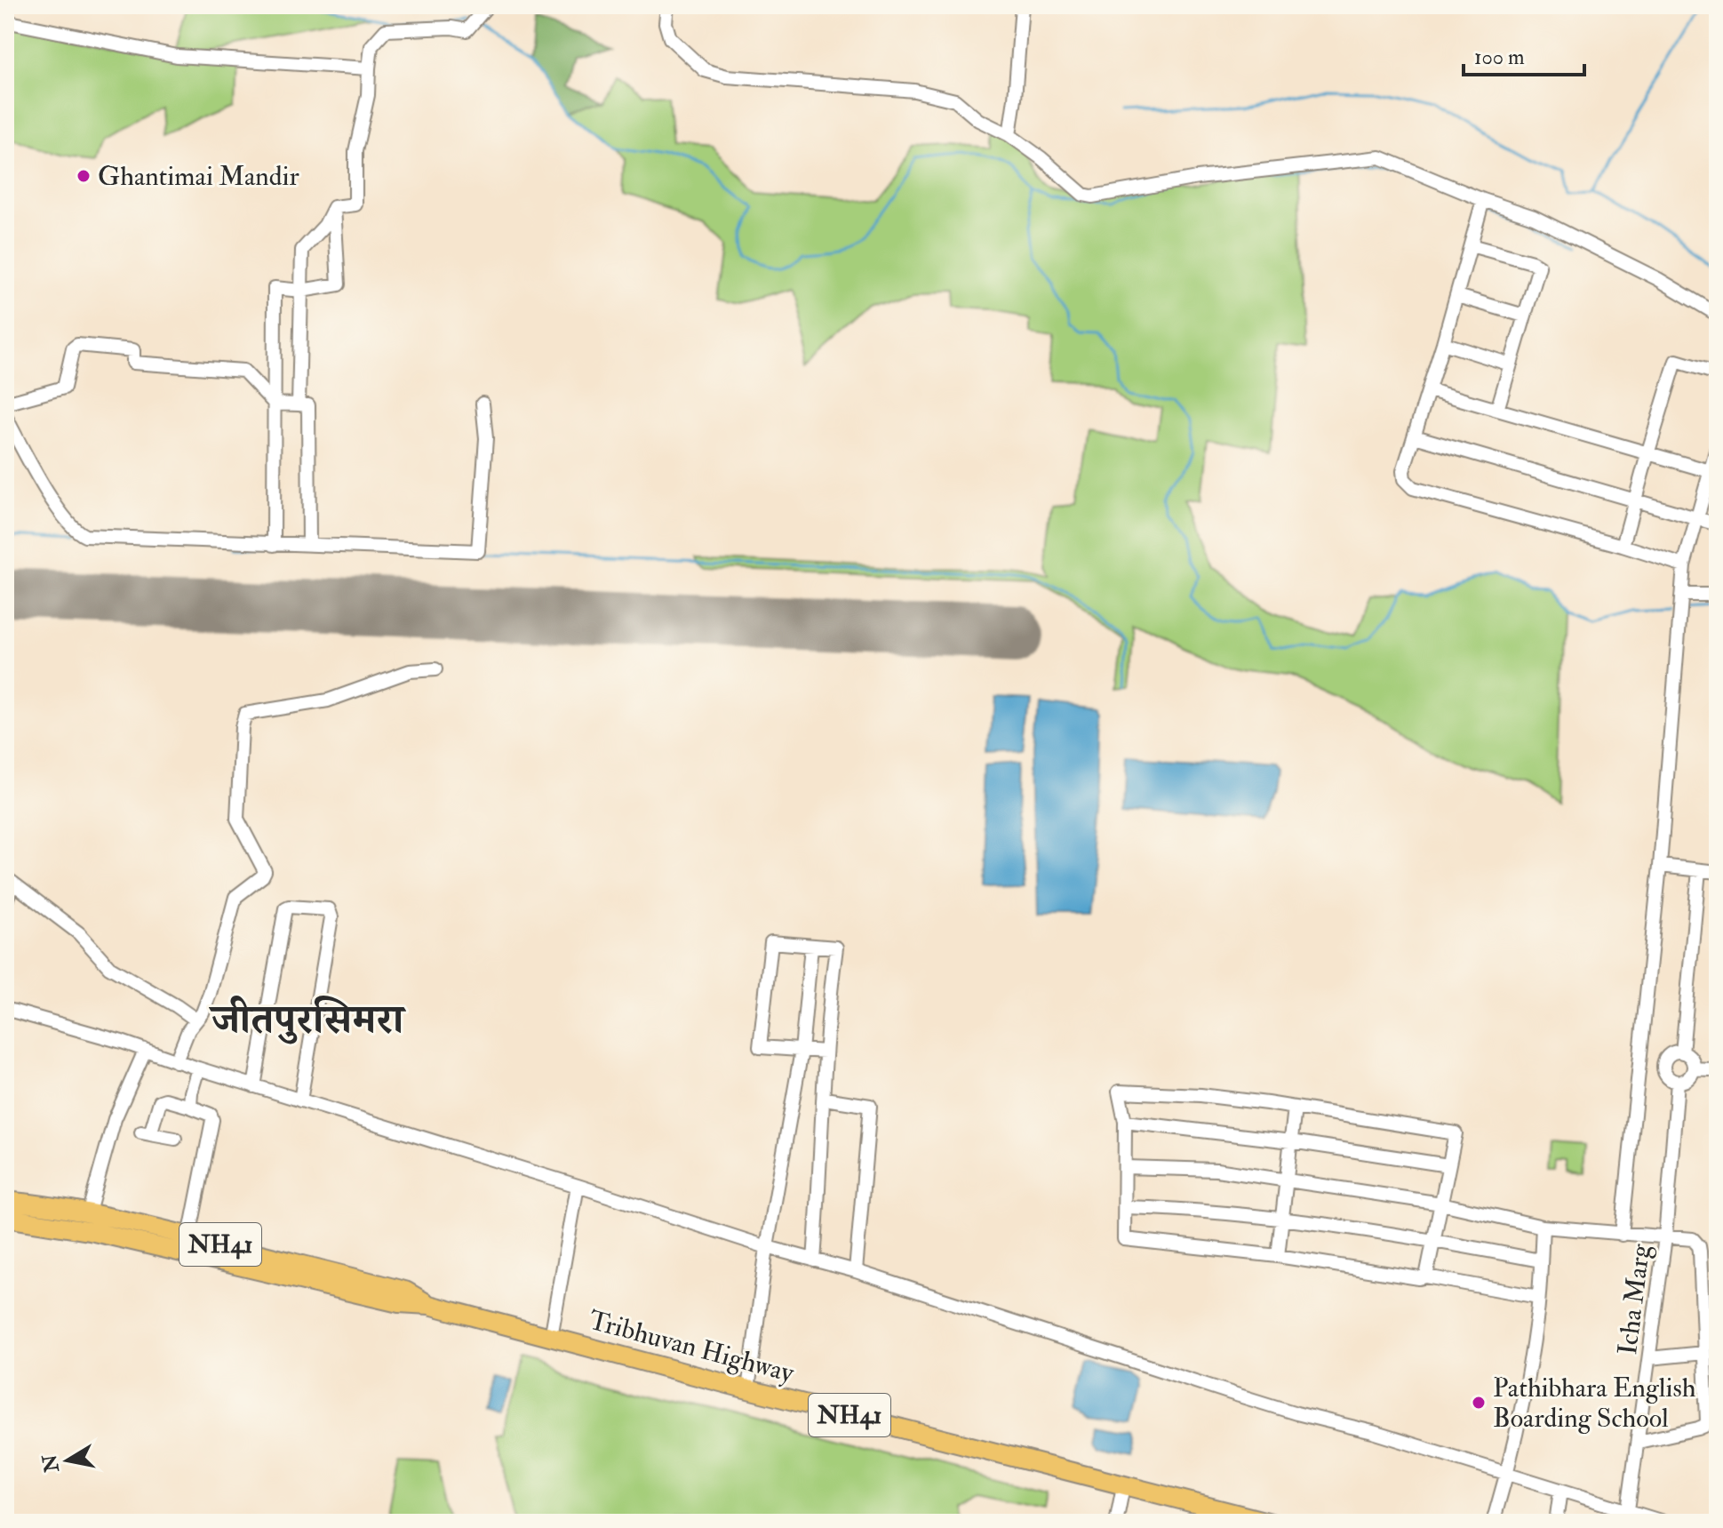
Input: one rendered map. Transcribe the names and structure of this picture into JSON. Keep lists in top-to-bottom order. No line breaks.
{"streets":{"highway":["NH41","Tribhuvan Highway"],"street":["Icha Marg"]},"crossings":[["NH41","Tribhuvan Highway"]],"districts":["जीतपुरसिमरा"],"places":["Ghantimai Mandir","Pathibhara English Boarding School"],"scale_bar":"100 m","north":"left"}
